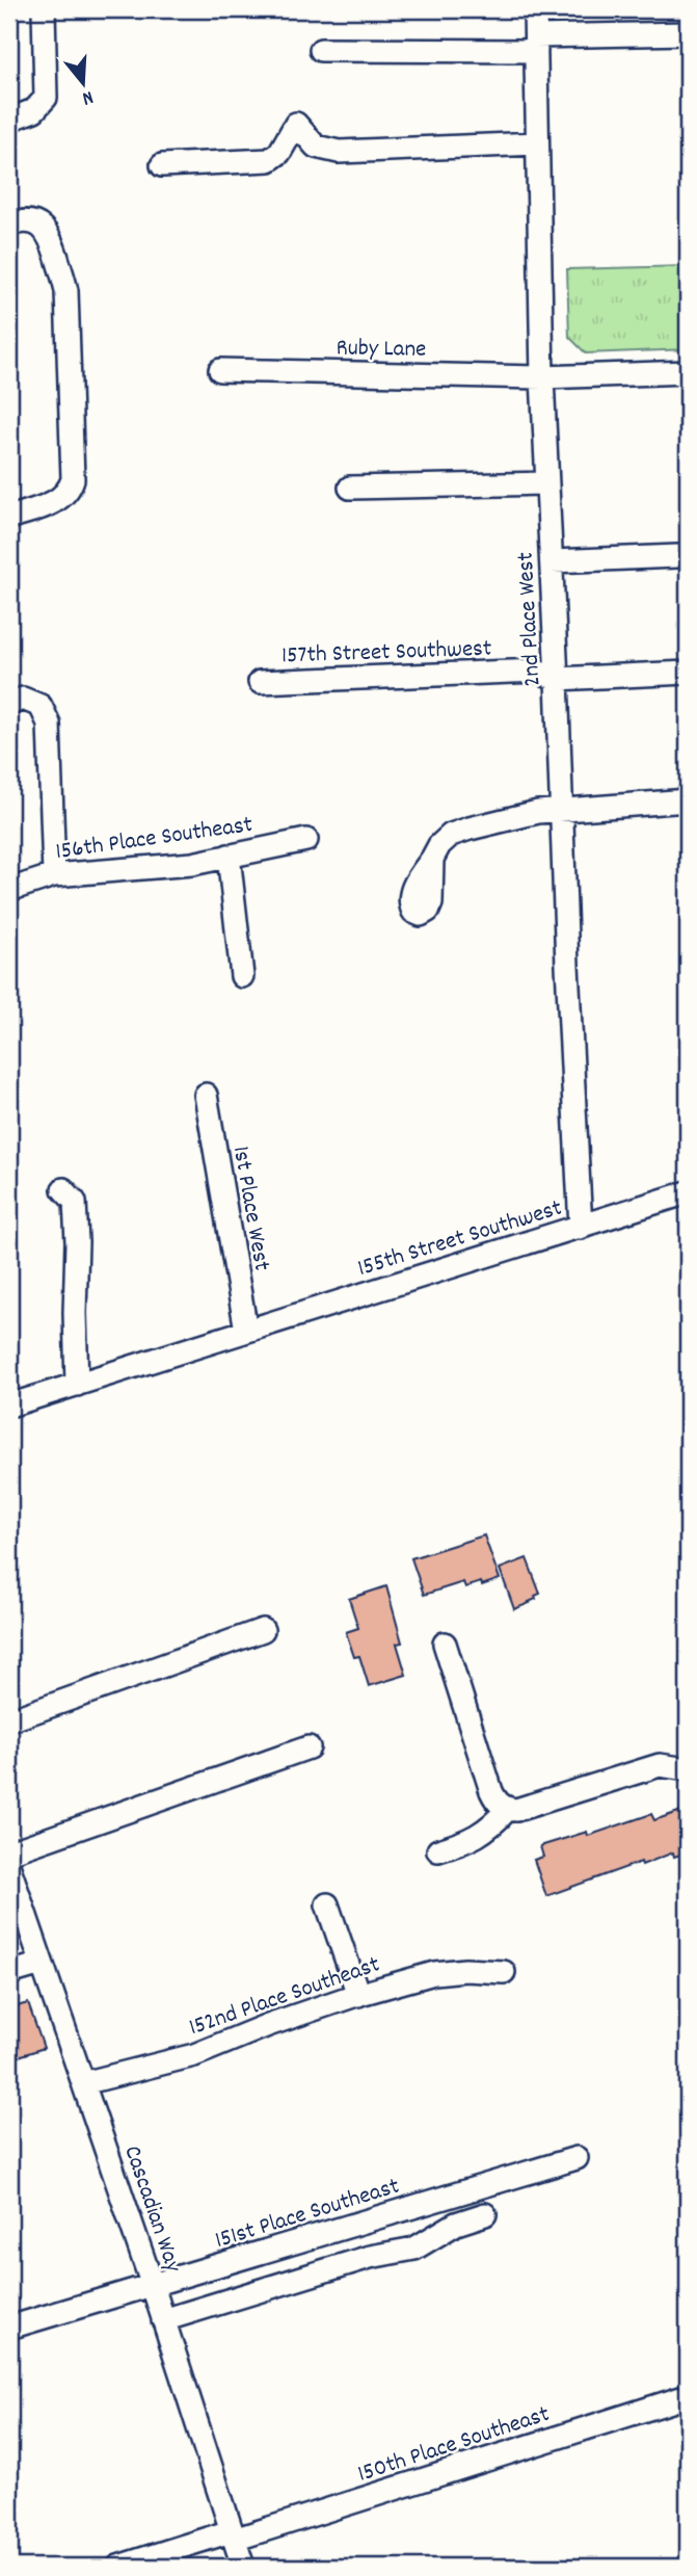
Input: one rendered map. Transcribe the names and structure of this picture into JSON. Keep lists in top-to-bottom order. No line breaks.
{"streets":{"street":["Ruby Lane","2nd Place West","157th Street Southwest","156th Place Southeast","1st Place West","155th Street Southwest","152nd Place Southeast","Cascadian Way","151st Place Southeast","150th Place Southeast"]},"crossings":[["Ruby Lane","2nd Place West"],["2nd Place West","157th Street Southwest"],["2nd Place West","155th Street Southwest"],["1st Place West","155th Street Southwest"],["152nd Place Southeast","Cascadian Way"],["Cascadian Way","151st Place Southeast"],["Cascadian Way","150th Place Southeast"]],"north":"bottom"}
